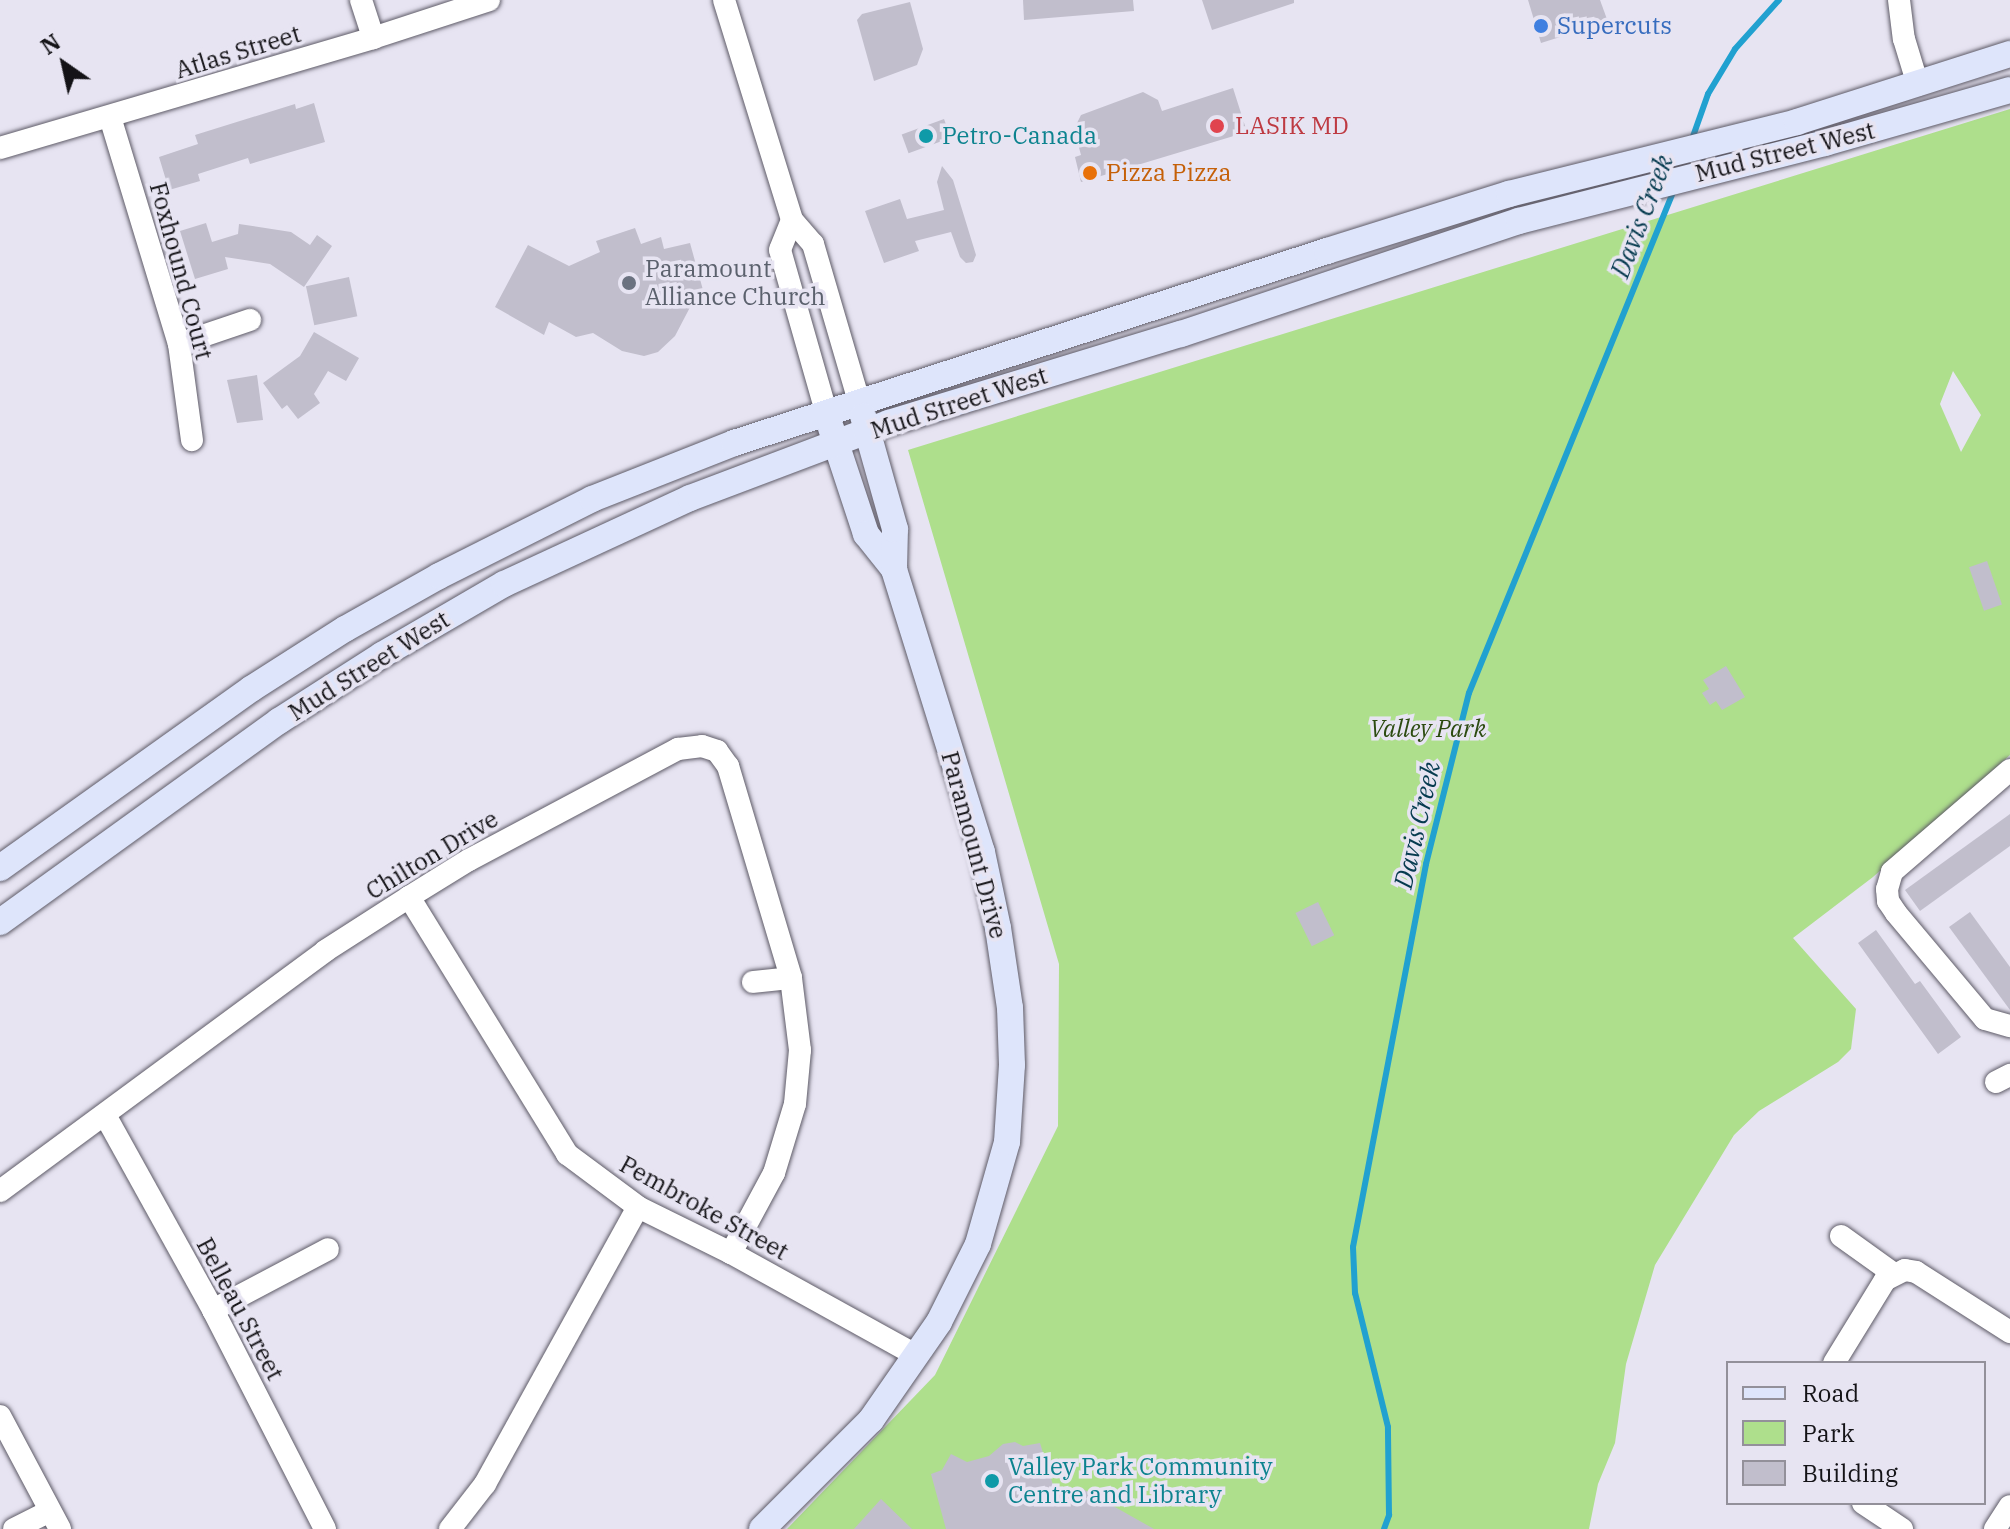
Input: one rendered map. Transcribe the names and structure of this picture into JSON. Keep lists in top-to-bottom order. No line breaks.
{"streets":{"main road":["Mud Street West","Paramount Drive"],"street":["Atlas Street","Foxhound Court","Chilton Drive","Pembroke Street","Belleau Street"]},"crossings":[["Atlas Street","Foxhound Court"],["Mud Street West","Paramount Drive"],["Paramount Drive","Pembroke Street"],["Chilton Drive","Pembroke Street"],["Chilton Drive","Belleau Street"]],"water":["Davis Creek"],"parks":["Valley Park"],"places":["Supercuts","LASIK MD","Petro-Canada","Pizza Pizza","Paramount Alliance Church","Valley Park Community Centre and Library"],"legend":["Road","Park","Building"],"north":"top left"}
